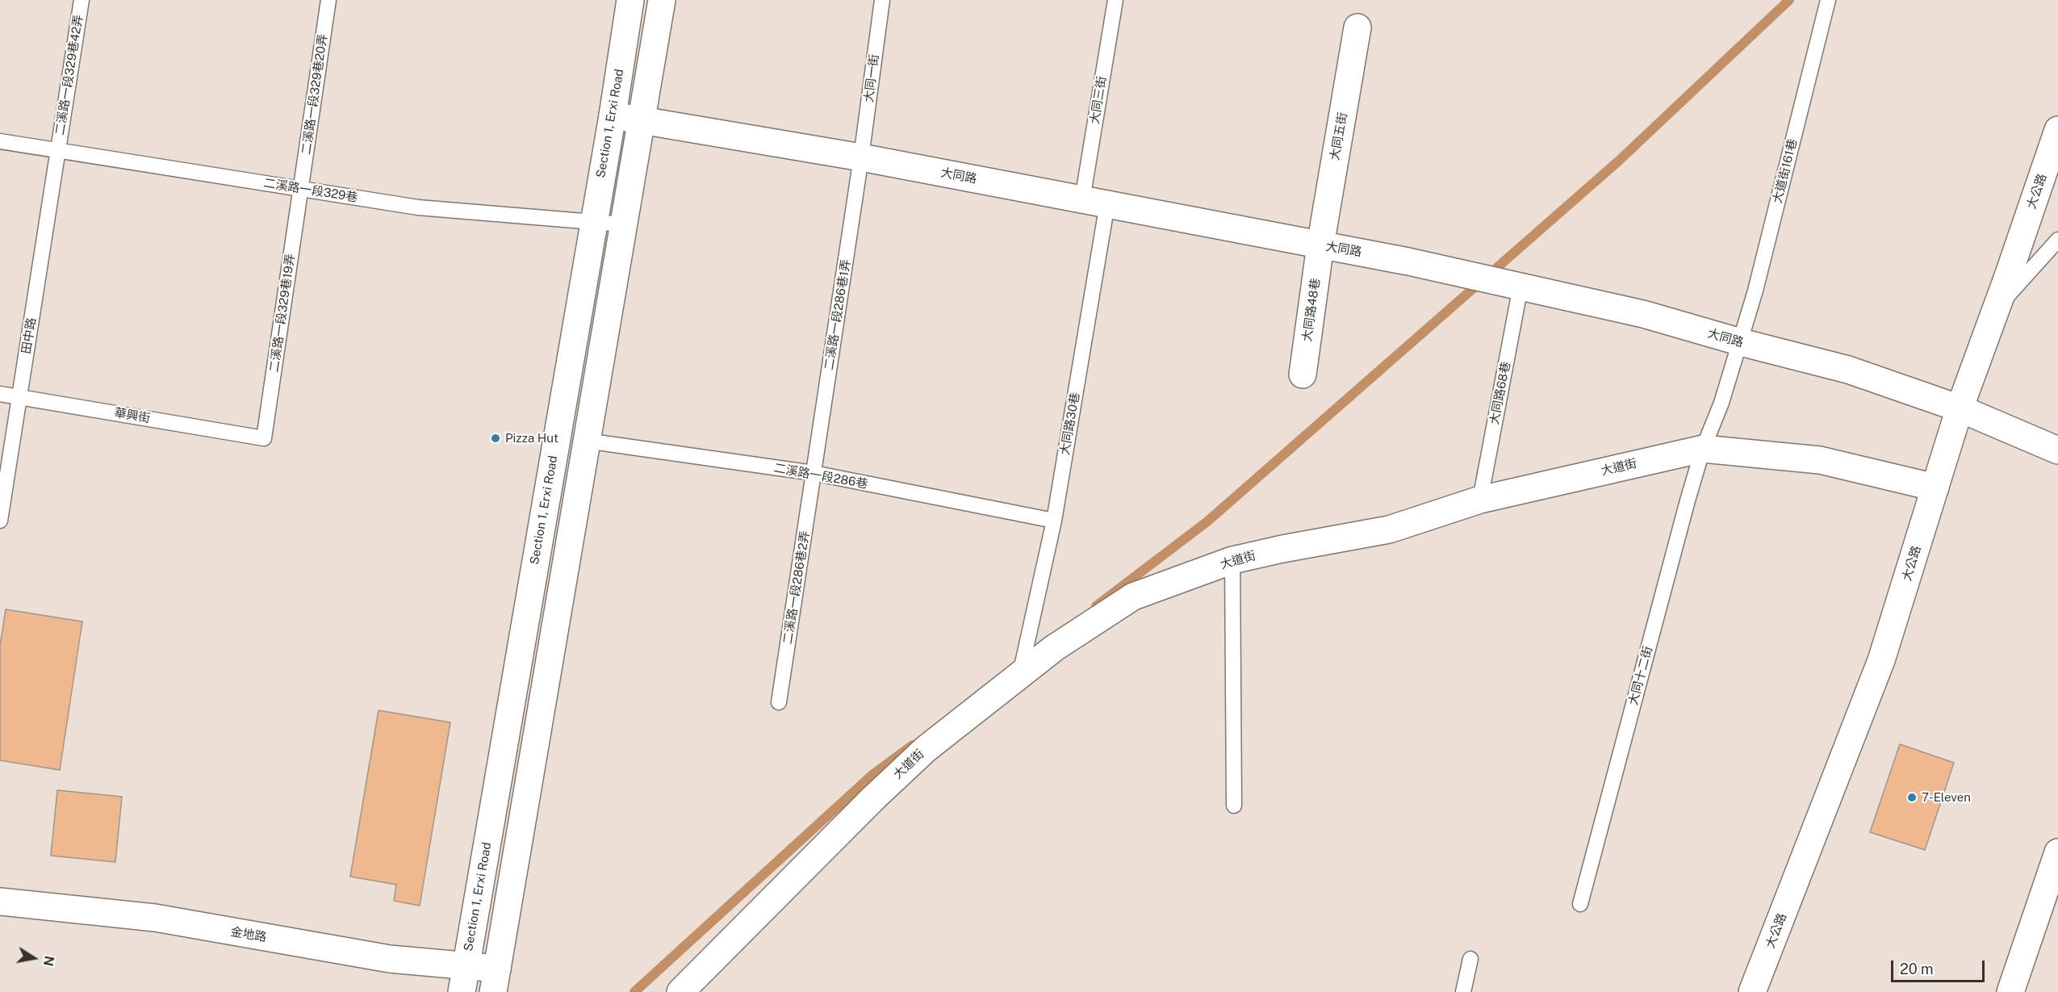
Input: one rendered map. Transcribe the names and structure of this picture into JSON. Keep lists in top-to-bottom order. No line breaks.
{"streets":{"street":["Section 1, Erxi Road","大同五街","大同路","大公路","大同路48巷","大道街","金地路"],"lane":["二溪路一段329巷42弄","大同一街","二溪路一段329巷20弄","大同三街","大道街161巷","二溪路一段329巷","二溪路一段329巷19弄","二溪路一段286巷1弄","田中路","大同路68巷","華興街","大同路30巷","二溪路一段286巷","二溪路一段286巷2弄","大同十二街"]},"crossings":[["二溪路一段329巷42弄","二溪路一段329巷"],["二溪路一段329巷42弄","田中路"],["大同一街","大同路"],["大同一街","二溪路一段286巷1弄"],["二溪路一段329巷20弄","二溪路一段329巷"],["二溪路一段329巷20弄","二溪路一段329巷19弄"],["大同三街","大同路"],["大同三街","大同路30巷"],["Section 1, Erxi Road","大同路"],["Section 1, Erxi Road","二溪路一段329巷"],["Section 1, Erxi Road","金地路"],["大同五街","大同路"],["大同五街","大同路48巷"],["大道街161巷","大同路"],["大道街161巷","大道街"],["大道街161巷","大同十二街"],["大同路","大公路"],["大同路","大同路48巷"],["大同路","二溪路一段286巷1弄"],["大同路","大同路68巷"],["大同路","大同路30巷"],["二溪路一段329巷","二溪路一段329巷19弄"],["二溪路一段329巷","田中路"],["大公路","大道街"],["二溪路一段329巷19弄","華興街"],["二溪路一段286巷1弄","二溪路一段286巷"],["二溪路一段286巷1弄","二溪路一段286巷2弄"],["田中路","華興街"],["大同路68巷","大道街"],["大同路30巷","大道街"],["大同路30巷","二溪路一段286巷"],["大道街","大同十二街"],["二溪路一段286巷","二溪路一段286巷2弄"]],"places":["Pizza Hut","7-Eleven"],"scale_bar":"20 m","north":"right"}
